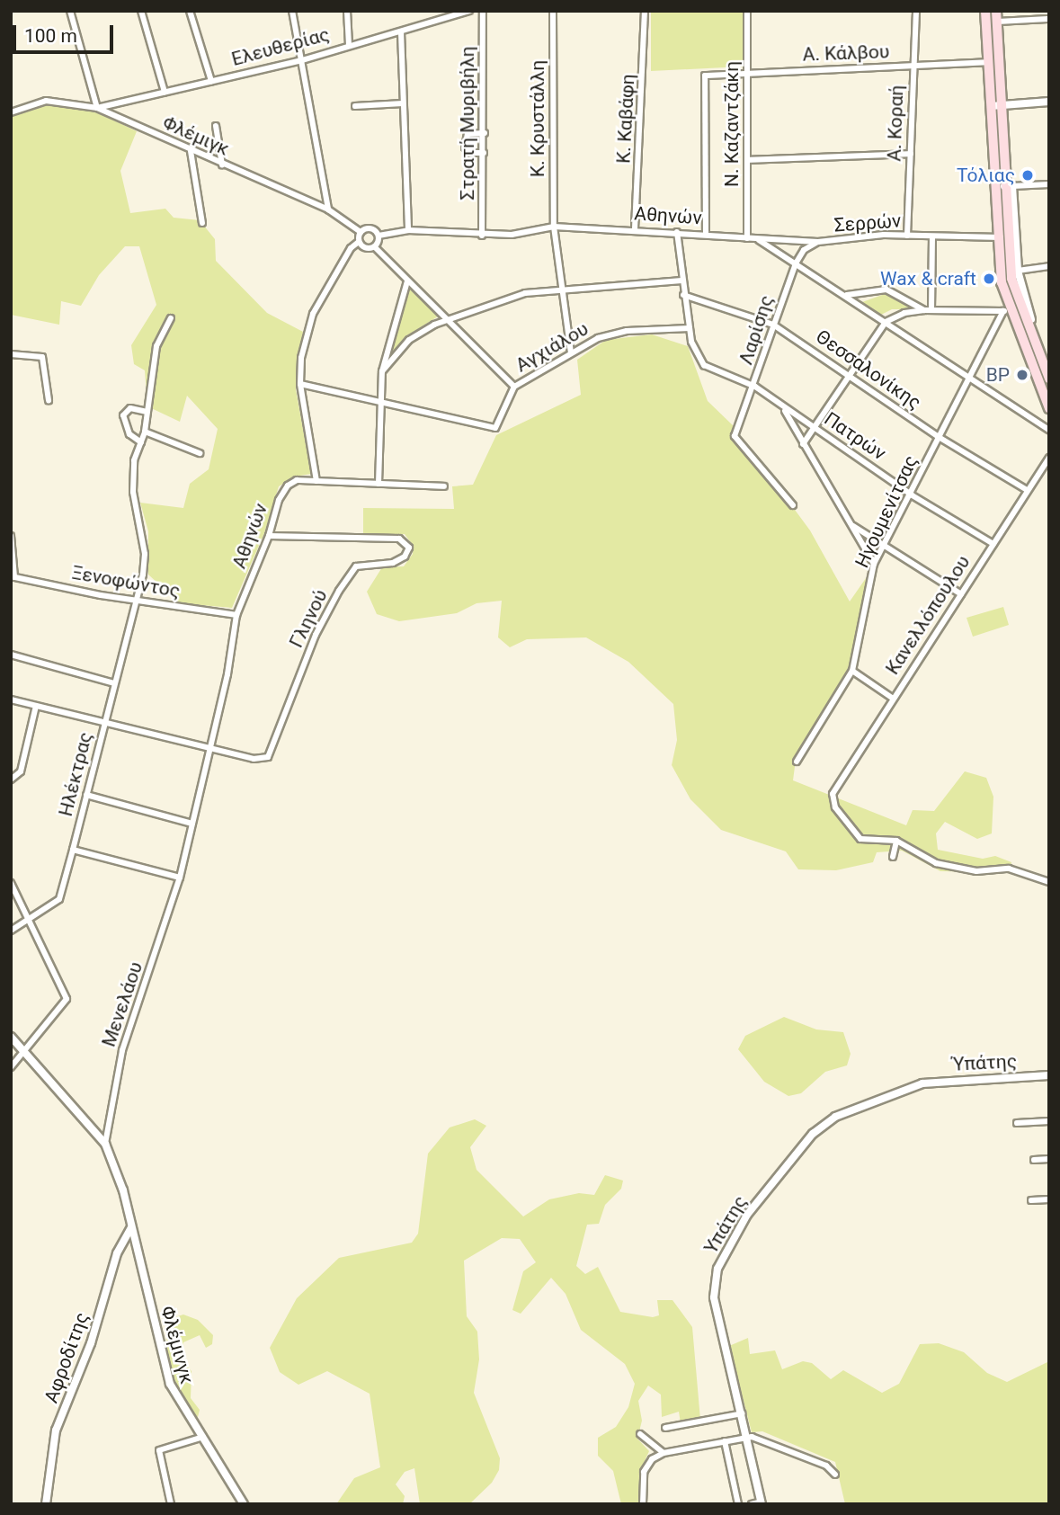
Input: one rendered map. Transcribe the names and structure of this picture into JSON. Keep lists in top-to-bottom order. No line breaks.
{"streets":{"street":["Ελευθερίας","A. Κάλβου","Κ. Κρυστάλλη","Κ. Καβάφη","Στρατή Μυριβήλη","Α. Κοραή","Ν. Καζαντζάκη","Φλέμιγκ","Αθηνών","Σερρών","Λαρίσης","Αγχιάλου","Θεσσαλονίκης","Πατρών","Ηγουμενίτσας","Ξενοφώντος","Κανελλόπουλου","Γληνού","Ηλέκτρας","Μενελάου","Ύπάτης","Υπάτης","Φλέμινγκ","Αφροδίτης"]},"crossings":[["Ελευθερίας","Φλέμιγκ"],["A. Κάλβου","Α. Κοραή"],["A. Κάλβου","Ν. Καζαντζάκη"],["A. Κάλβου","Αθηνών"],["Κ. Κρυστάλλη","Αθηνών"],["Κ. Κρυστάλλη","Αγχιάλου"],["Κ. Καβάφη","Αθηνών"],["Στρατή Μυριβήλη","Αθηνών"],["Α. Κοραή","Σερρών"],["Ν. Καζαντζάκη","Σερρών"],["Φλέμιγκ","Αθηνών"],["Αθηνών","Σερρών"],["Αθηνών","Ξενοφώντος"],["Αθηνών","Γληνού"],["Αθηνών","Μενελάου"],["Σερρών","Λαρίσης"],["Λαρίσης","Θεσσαλονίκης"],["Λαρίσης","Πατρών"],["Αγχιάλου","Πατρών"],["Θεσσαλονίκης","Ηγουμενίτσας"],["Θεσσαλονίκης","Κανελλόπουλου"],["Πατρών","Ηγουμενίτσας"],["Πατρών","Κανελλόπουλου"],["Ξενοφώντος","Ηλέκτρας"],["Μενελάου","Φλέμινγκ"],["Ύπάτης","Υπάτης"],["Φλέμινγκ","Αφροδίτης"]],"places":["Τόλιας","Wax & craft","BP"],"scale_bar":"100 m"}
